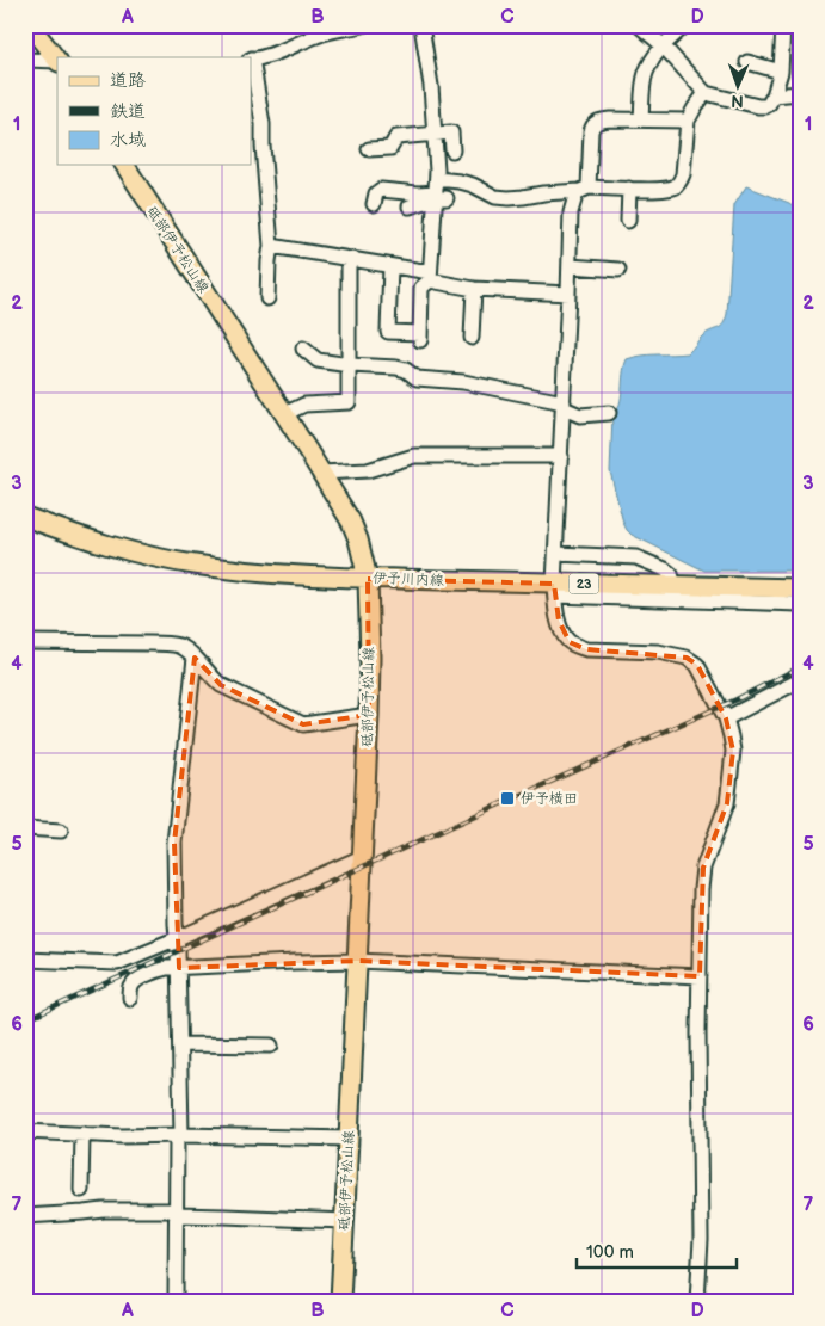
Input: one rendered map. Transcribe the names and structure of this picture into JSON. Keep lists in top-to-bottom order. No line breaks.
{"streets":{"main road":["砥部伊予松山線","伊予川内線","23"]},"crossings":[["砥部伊予松山線","伊予川内線"]],"places":{"transit":["伊予横田"]},"legend":["道路","鉄道","水域"],"scale_bar":"100 m","north":"bottom","grid":{"columns":["A","B","C","D"],"rows":["1","2","3","4","5","6","7"]}}
